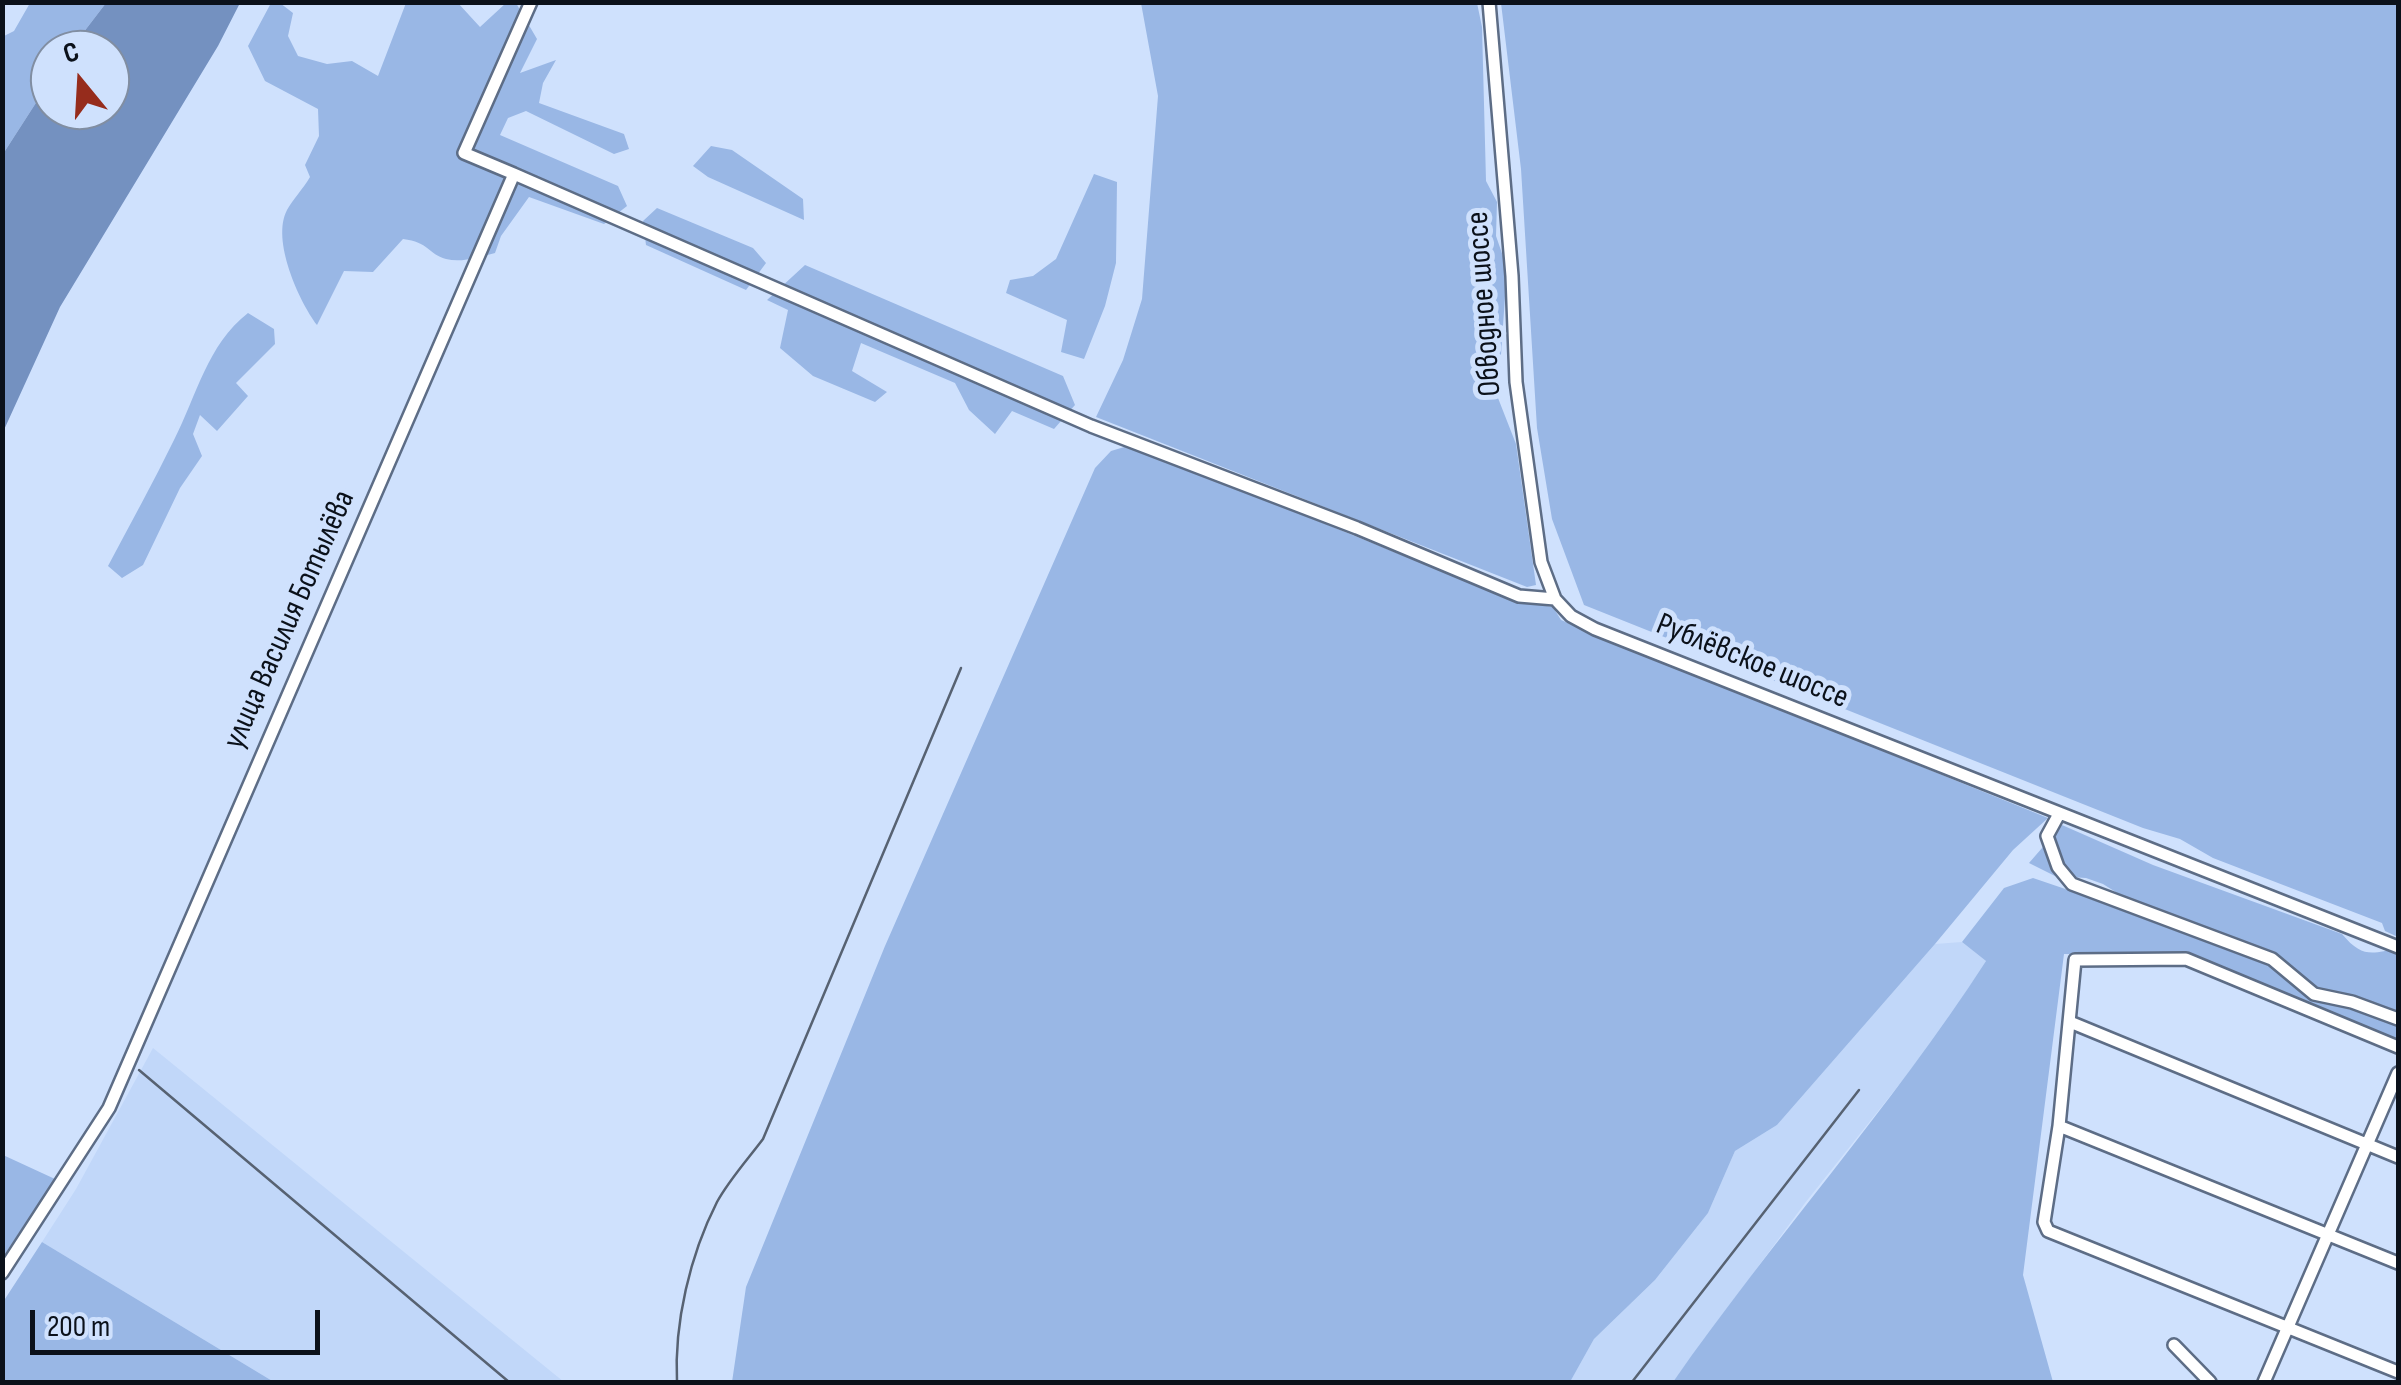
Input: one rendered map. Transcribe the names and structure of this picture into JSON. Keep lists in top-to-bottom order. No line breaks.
{"streets":{"street":["Обводное шоссе","улица Василия Ботылёва","Рублёвское шоссе"]},"crossings":[["Обводное шоссе","Рублёвское шоссе"],["улица Василия Ботылёва","Рублёвское шоссе"]],"scale_bar":"200 m","north":"top"}
